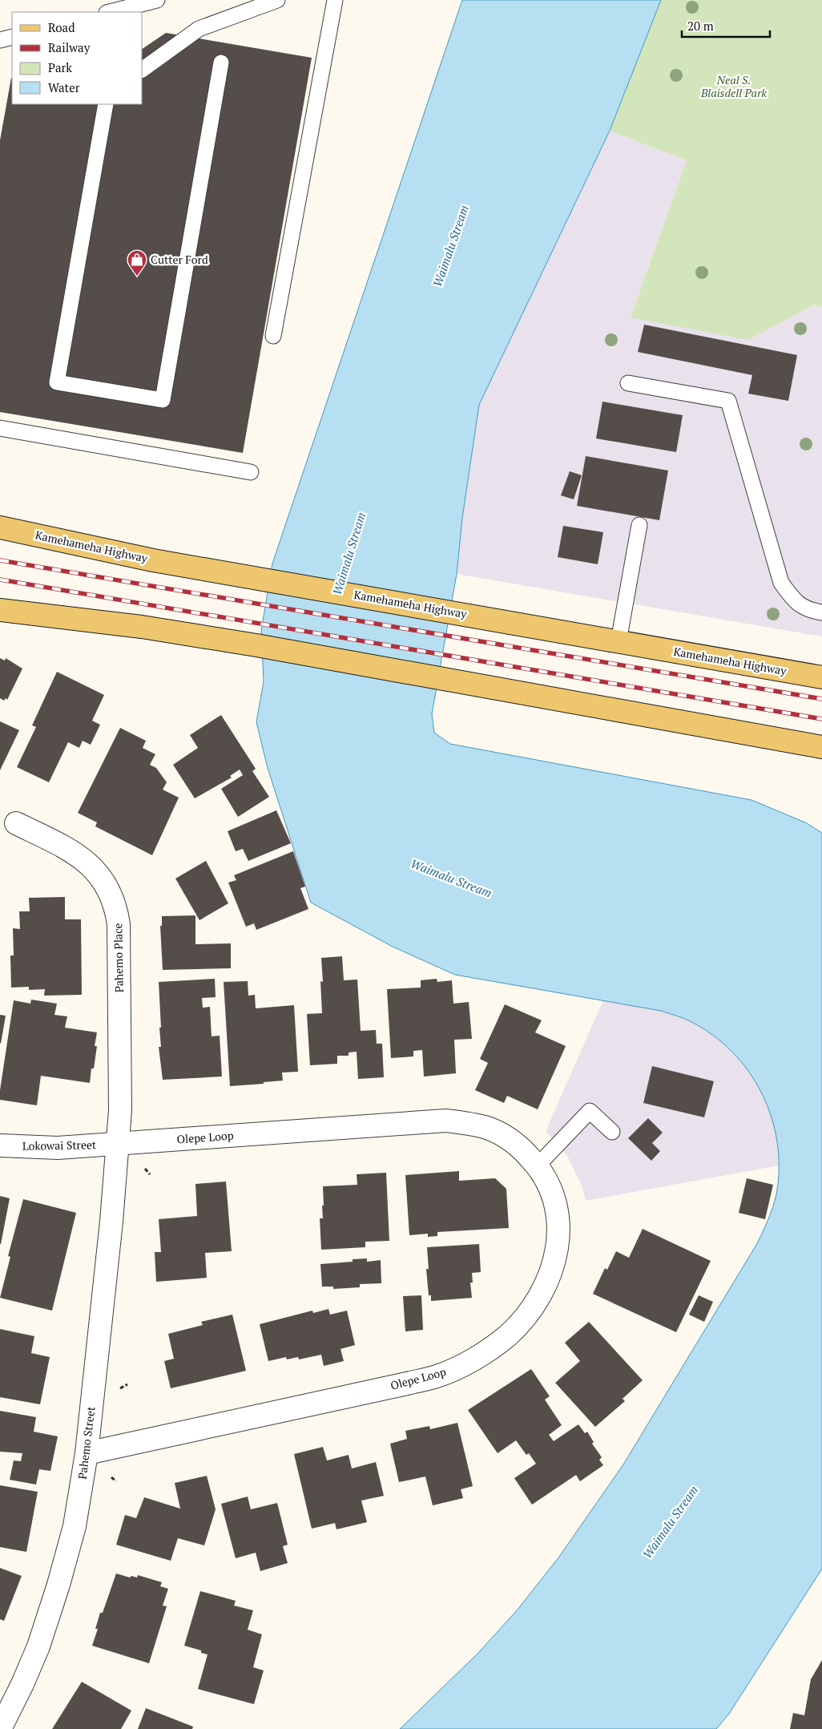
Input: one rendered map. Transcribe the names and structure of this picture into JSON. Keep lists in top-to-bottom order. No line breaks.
{"streets":{"main road":["Kamehameha Highway"],"street":["Pahemo Place","Olepe Loop","Lokowai Street","Pahemo Street"]},"crossings":[["Pahemo Place","Olepe Loop"],["Pahemo Place","Lokowai Street"],["Pahemo Place","Pahemo Street"],["Olepe Loop","Lokowai Street"],["Olepe Loop","Pahemo Street"],["Lokowai Street","Pahemo Street"]],"water":["Waimalu Stream"],"parks":["Neal S. Blaisdell Park"],"places":{"shop":["Cutter Ford"]},"legend":["Road","Railway","Park","Water"],"scale_bar":"20 m"}
